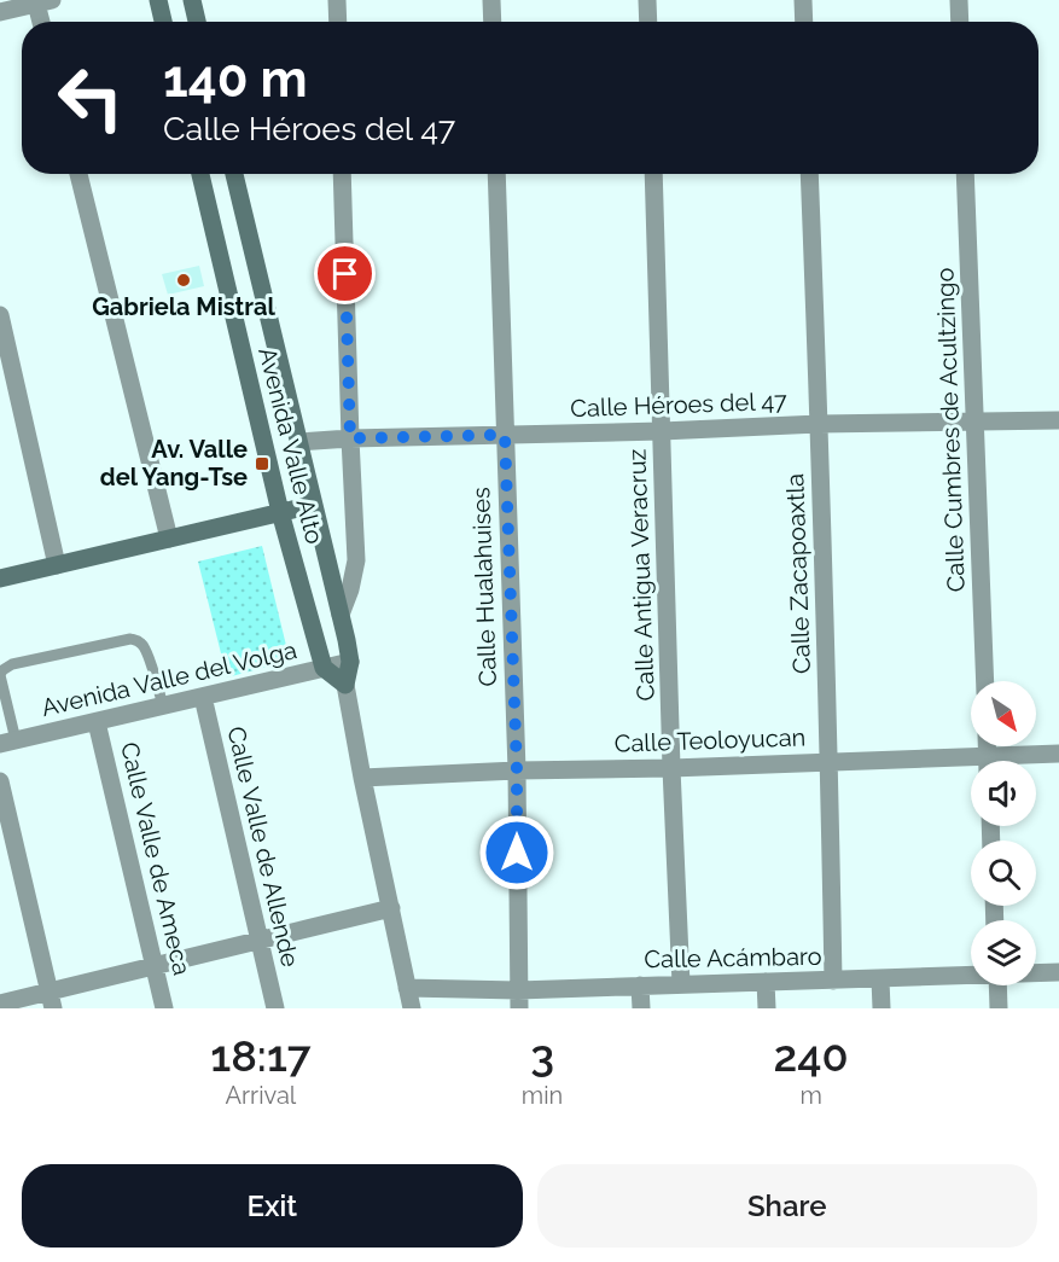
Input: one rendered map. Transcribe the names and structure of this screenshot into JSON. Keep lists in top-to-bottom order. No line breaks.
{"streets":{"street":["Calle Héroes del 47","Calle Cumbres de Acultzingo","Avenida Valle Alto","Calle Zacapoaxtla","Calle Antigua Veracruz","Calle Hualahuises","Avenida Valle del Volga","Calle Teoloyucan","Calle Valle de Allende","Calle Valle de Ameca","Calle Acámbaro"]},"crossings":[["Calle Héroes del 47","Calle Cumbres de Acultzingo"],["Calle Héroes del 47","Avenida Valle Alto"],["Calle Héroes del 47","Calle Zacapoaxtla"],["Calle Héroes del 47","Calle Antigua Veracruz"],["Calle Héroes del 47","Calle Hualahuises"],["Avenida Valle Alto","Avenida Valle del Volga"],["Avenida Valle Alto","Calle Teoloyucan"],["Avenida Valle Alto","Calle Acámbaro"],["Calle Zacapoaxtla","Calle Teoloyucan"],["Calle Zacapoaxtla","Calle Acámbaro"],["Calle Antigua Veracruz","Calle Teoloyucan"],["Calle Antigua Veracruz","Calle Acámbaro"],["Calle Hualahuises","Calle Teoloyucan"],["Calle Hualahuises","Calle Acámbaro"],["Avenida Valle del Volga","Calle Valle de Allende"],["Avenida Valle del Volga","Calle Valle de Ameca"]],"places":{"other":["Gabriela Mistral"],"transit":["Av. Valle del Yang-Tse"]},"north":"bottom right","page":{"turn":["140 m","Calle Héroes del 47"],"eta":["18:17","Arrival","3","min","240","m"],"buttons":["Exit","Share"]}}
